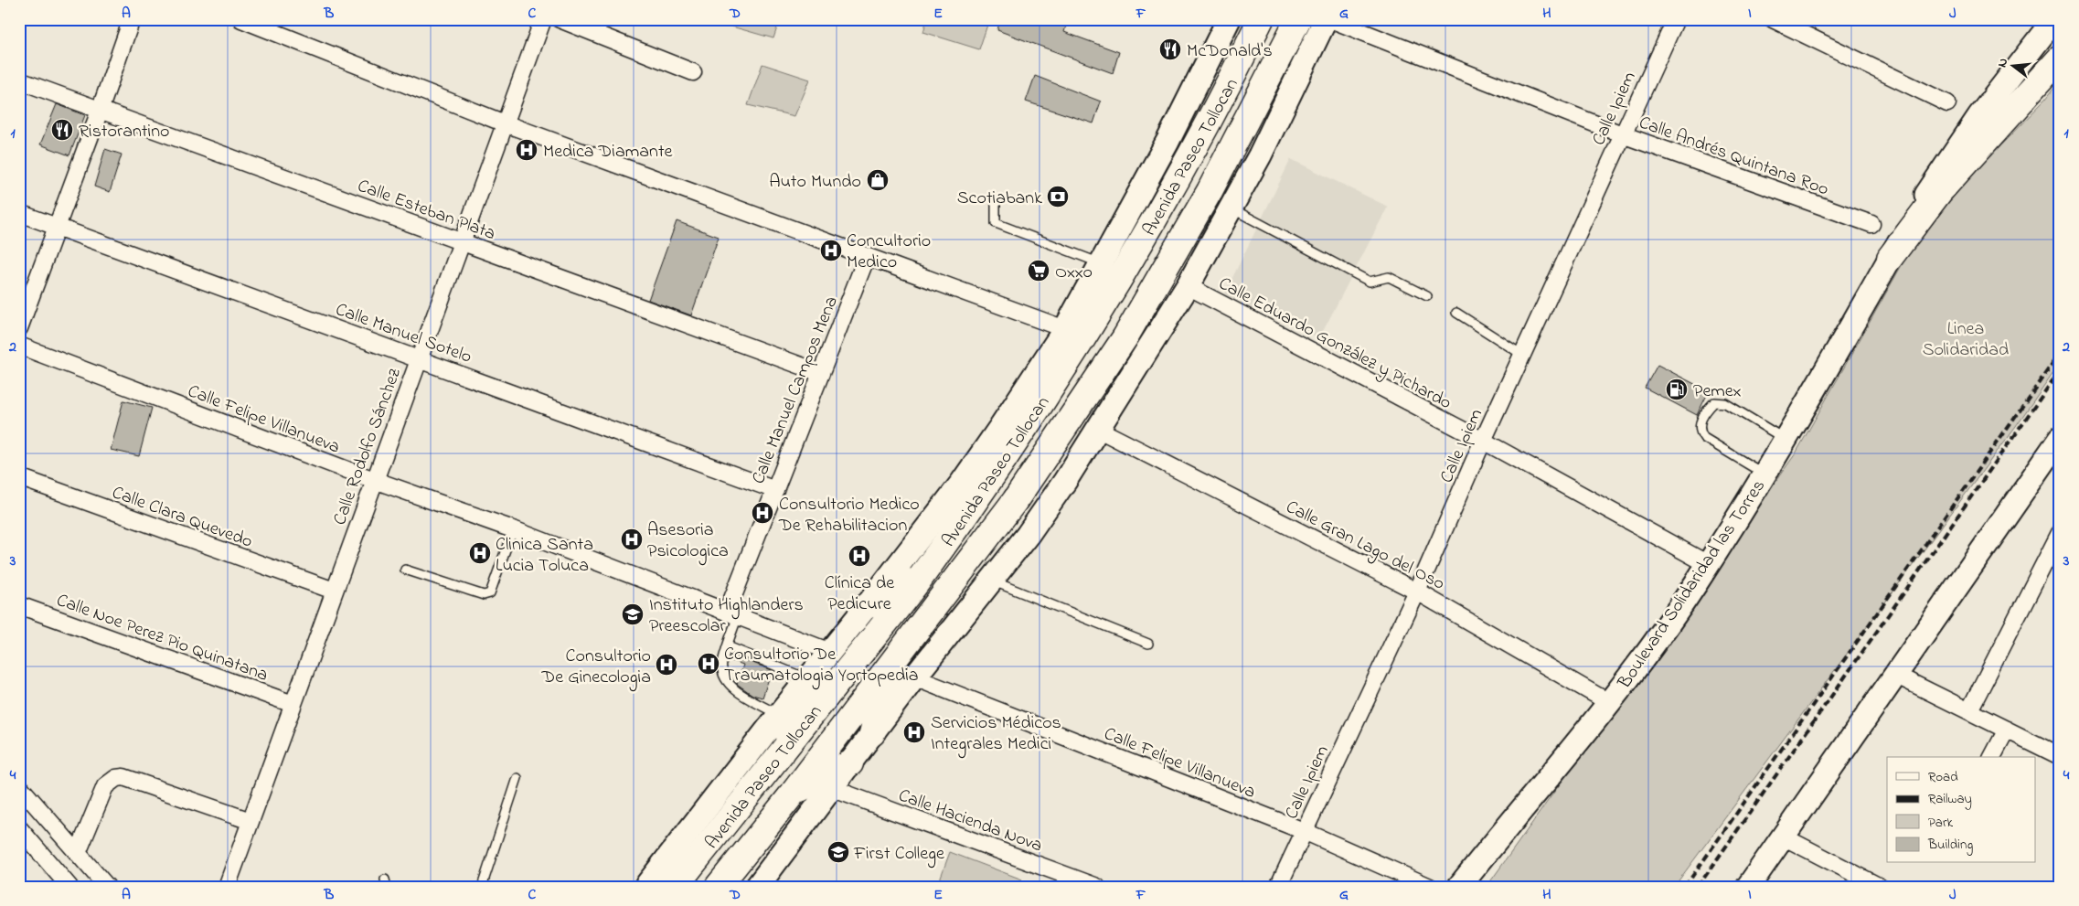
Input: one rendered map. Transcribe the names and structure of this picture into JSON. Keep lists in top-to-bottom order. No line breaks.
{"streets":{"highway":["Avenida Paseo Tollocan","Boulevard Solidaridad las Torres"],"street":["Calle Ipiem","Calle Andrés Quintana Roo","Calle Esteban Plata","Calle Manuel Sotelo","Calle Eduardo González y Pichardo","Calle Manuel Campos Mena","Calle Felipe Villanueva","Calle Rodolfo Sánchez","Calle Clara Quevedo","Calle Gran Lago del Oso","Calle Noe Perez Pio Quinatana","Calle Hacienda Nova"]},"crossings":[["Calle Ipiem","Calle Andrés Quintana Roo"],["Calle Ipiem","Calle Eduardo González y Pichardo"],["Calle Ipiem","Calle Felipe Villanueva"],["Calle Ipiem","Calle Gran Lago del Oso"],["Avenida Paseo Tollocan","Calle Felipe Villanueva"],["Calle Esteban Plata","Calle Manuel Campos Mena"],["Calle Esteban Plata","Calle Rodolfo Sánchez"],["Calle Manuel Sotelo","Calle Manuel Campos Mena"],["Calle Manuel Sotelo","Calle Rodolfo Sánchez"],["Calle Eduardo González y Pichardo","Boulevard Solidaridad las Torres"],["Calle Manuel Campos Mena","Calle Felipe Villanueva"],["Calle Felipe Villanueva","Calle Rodolfo Sánchez"],["Calle Rodolfo Sánchez","Calle Clara Quevedo"],["Calle Rodolfo Sánchez","Calle Noe Perez Pio Quinatana"],["Calle Gran Lago del Oso","Boulevard Solidaridad las Torres"]],"parks":["Linea Solidaridad"],"places":{"restaurant":["McDonald's","Ristorantino"],"hospital":["Medica Diamante","Concultorio Medico","Consultorio Medico De Rehabilitacion","Asesoria Psicologica","Clinica Santa Lucia Toluca","Clínica de Pedicure","Consultorio De Traumatologia Yortopedia","Consultorio De Ginecologia","Servicios Médicos Integrales Medici"],"shop":["Auto Mundo"],"bank":["Scotiabank"],"supermarket":["Oxxo"],"fuel station":["Pemex"],"school or university":["Instituto Highlanders Preescolar","First College"]},"legend":["Road","Railway","Park","Building"],"north":"left","grid":{"columns":["A","B","C","D","E","F","G","H","I","J"],"rows":["1","2","3","4"]}}
